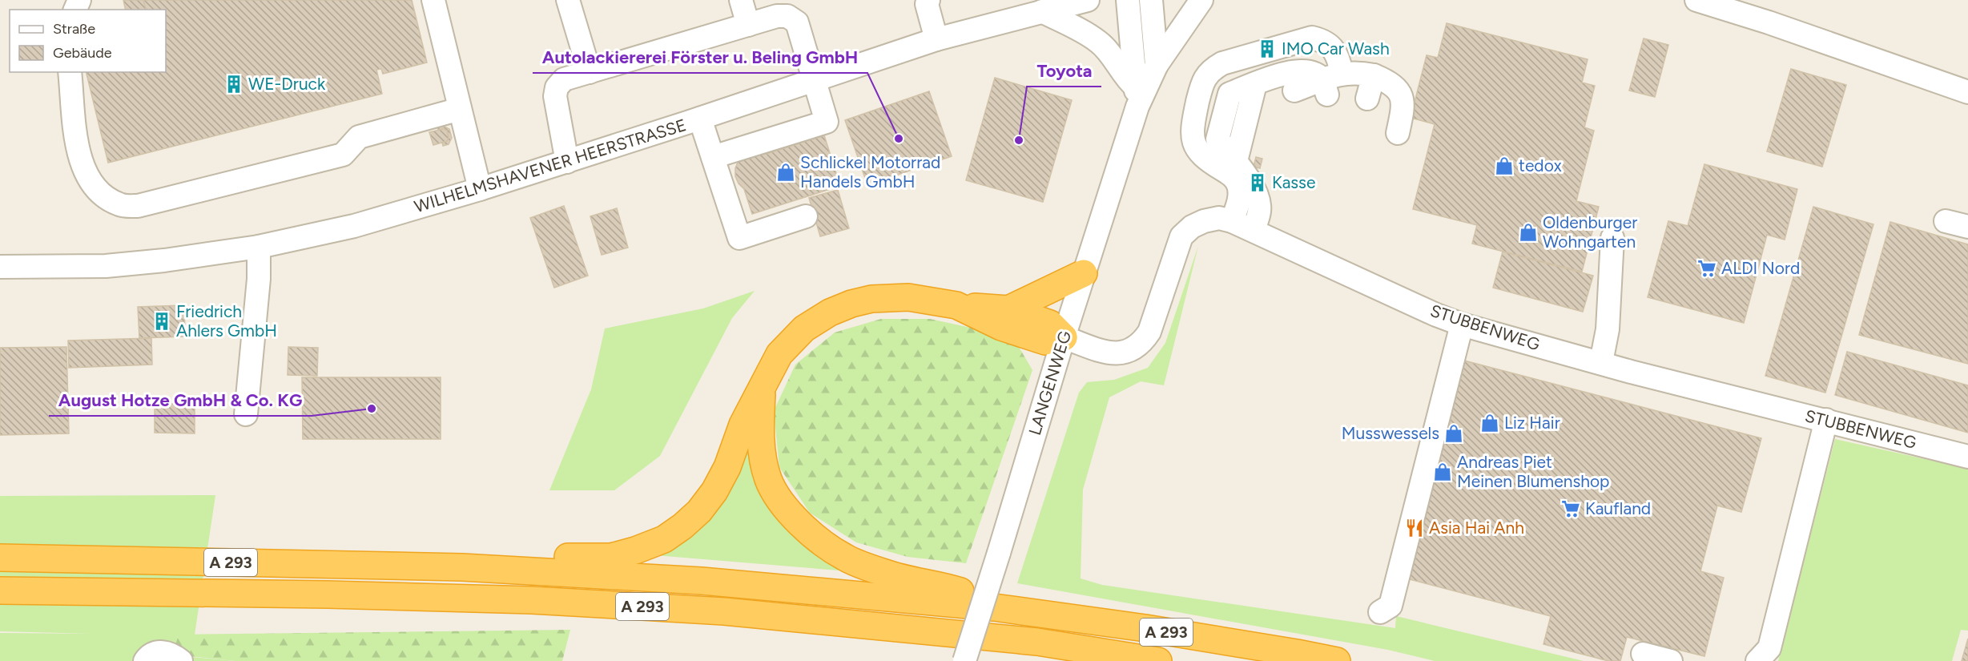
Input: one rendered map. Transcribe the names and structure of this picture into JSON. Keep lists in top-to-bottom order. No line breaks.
{"streets":{"highway":["A 293"],"street":["WILHELMSHAVENER HEERSTRASSE","STUBBENWEG","LANGENWEG"]},"crossings":[["STUBBENWEG","LANGENWEG"]],"places":{"building":["IMO Car Wash","WE-Druck","Kasse","Friedrich Ahlers GmbH"],"other":["Autolackiererei Förster u. Beling GmbH","Toyota","August Hotze GmbH & Co. KG"],"shop":["tedox","Schlickel Motorrad Handels GmbH","Oldenburger Wohngarten","Liz Hair","Musswessels","Andreas Piet Meinen Blumenshop"],"supermarket":["ALDI Nord","Kaufland"],"restaurant":["Asia Hai Anh"]},"legend":["Straße","Gebäude"]}
